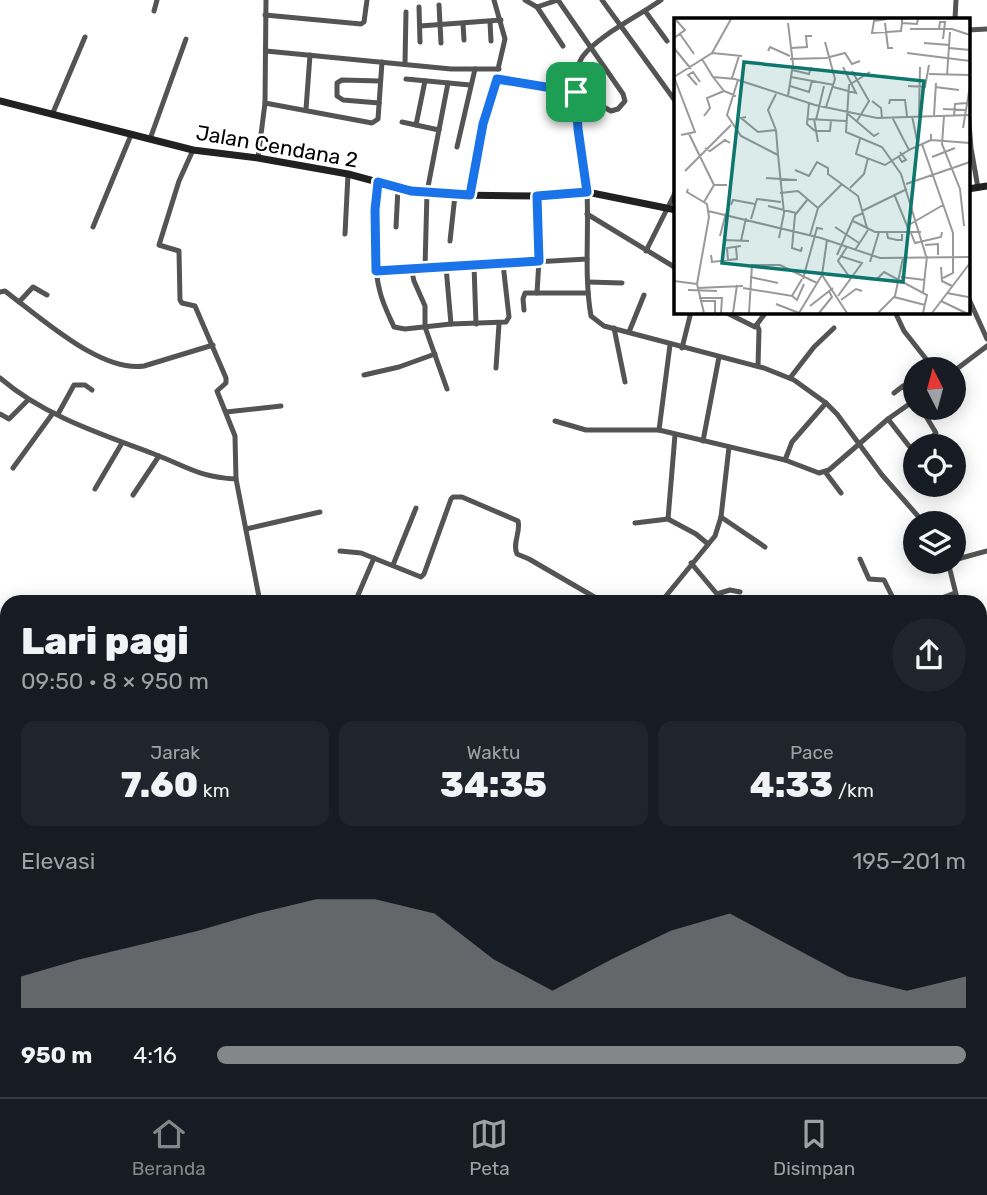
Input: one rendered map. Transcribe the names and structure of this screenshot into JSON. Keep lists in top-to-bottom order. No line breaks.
{"streets":{"street":["Jalan Cendana 2"]},"north":"top","page":{"heading":["Lari pagi","09:50 · 8 × 950 m"],"stats":[["Jarak","7.60 km"],["Waktu","34:35"],["Pace","4:33 /km"]],"chart":["Elevasi","195–201 m"],"list":[{"name":"950 m","note":"4:16"}],"tabs":["Beranda","Peta","Disimpan"]}}
